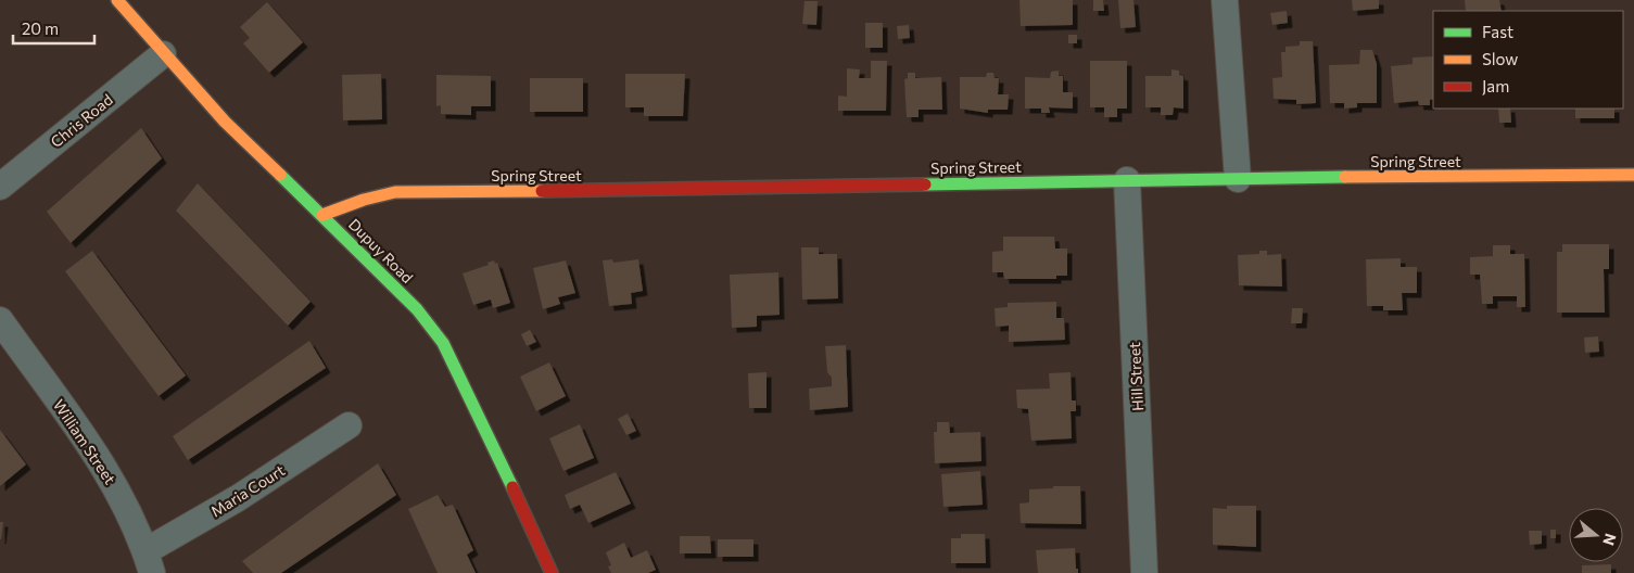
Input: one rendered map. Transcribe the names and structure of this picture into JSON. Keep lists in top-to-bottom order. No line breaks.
{"streets":{"street":["Chris Road","Spring Street","Dupuy Road","Hill Street","William Street","Maria Court"]},"crossings":[["Chris Road","Dupuy Road"],["Spring Street","Dupuy Road"],["Spring Street","Hill Street"],["William Street","Maria Court"]],"legend":["Fast","Slow","Jam"],"scale_bar":"20 m","north":"right"}
